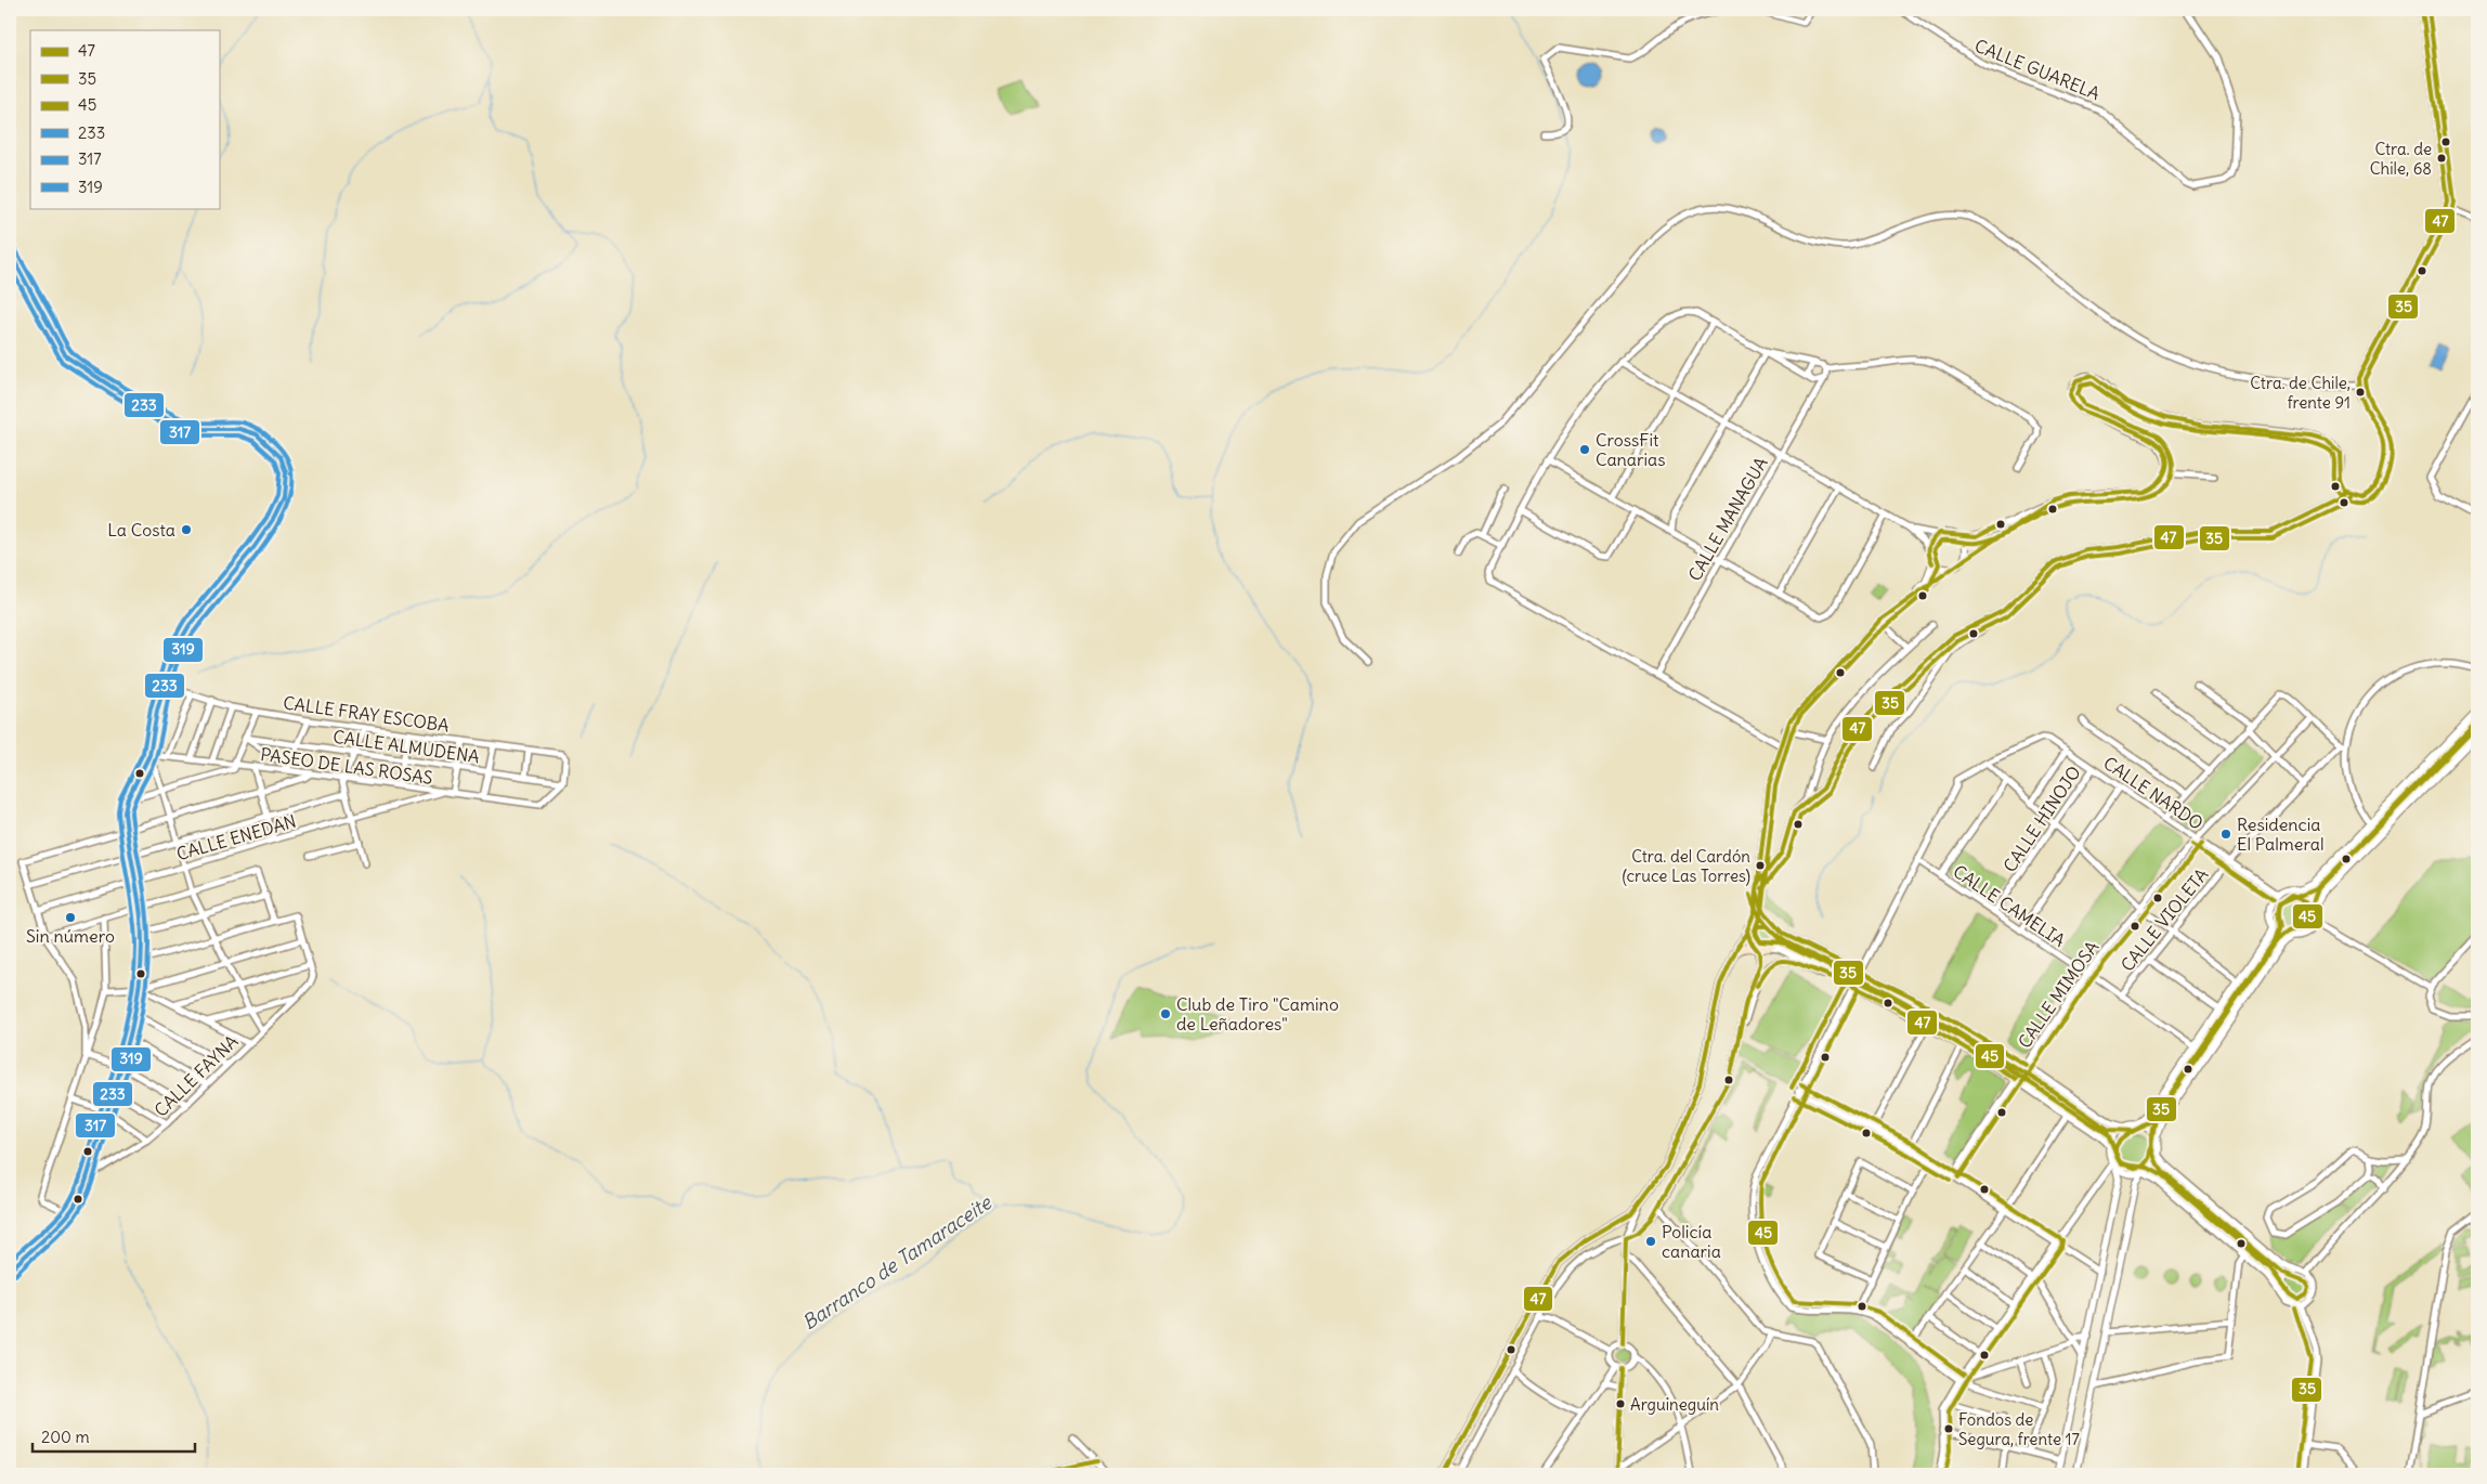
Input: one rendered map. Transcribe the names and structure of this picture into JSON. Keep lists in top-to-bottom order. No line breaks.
{"streets":{"street":["CALLE GUARELA","CALLE MANAGUA","CALLE FRAY ESCOBA","CALLE ALMUDENA","PASEO DE LAS ROSAS","CALLE NARDO","CALLE HINOJO","CALLE ENEDAN","CALLE CAMELIA","CALLE VIOLETA","CALLE MIMOSA","CALLE FAYNA"]},"crossings":[["CALLE FRAY ESCOBA","CALLE ALMUDENA"],["CALLE FRAY ESCOBA","PASEO DE LAS ROSAS"],["CALLE ALMUDENA","PASEO DE LAS ROSAS"],["PASEO DE LAS ROSAS","CALLE ENEDAN"],["CALLE NARDO","CALLE HINOJO"],["CALLE NARDO","CALLE VIOLETA"],["CALLE NARDO","CALLE MIMOSA"],["CALLE HINOJO","CALLE CAMELIA"],["CALLE CAMELIA","CALLE VIOLETA"],["CALLE CAMELIA","CALLE MIMOSA"]],"water":["Barranco de Tamaraceite"],"places":["Ctra. de Chile, 68","Ctra. de Chile, frente 91","CrossFit Canarias","La Costa","Residencia El Palmeral","Ctra. del Cardón (cruce Las Torres)","Sin número","Club de Tiro \"Camino de Leñadores\"","Policía canaria","Arguineguín","Fondos de Segura, frente 17"],"lines":["transit line 47","transit line 35","transit line 319","transit line 233","transit line 317","transit line 45"],"legend":["47","35","45","233","317","319"],"scale_bar":"200 m"}
